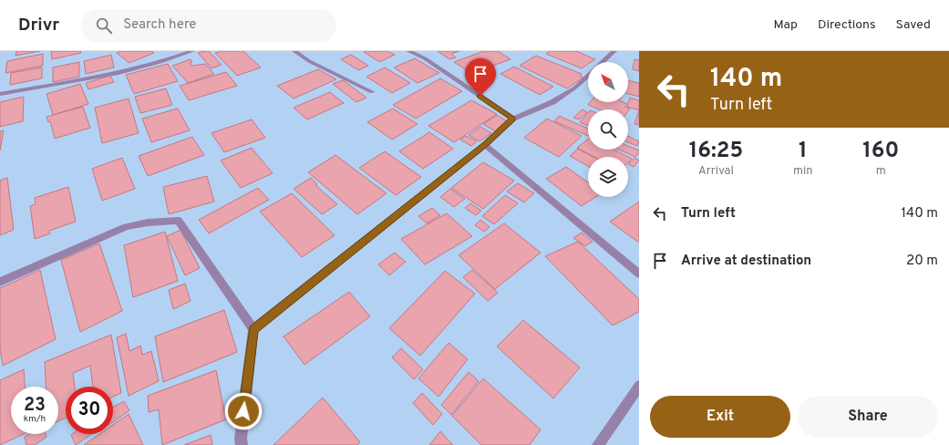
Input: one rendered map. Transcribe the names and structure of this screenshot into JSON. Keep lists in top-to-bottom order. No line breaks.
{"north":"top left","page":{"header":"Drivr","search":"Search here","nav":["Map","Directions","Saved"],"turn":["140 m","Turn left"],"eta":["16:25","Arrival","1","min","160","m"],"list":[{"name":"Turn left","value":"140 m"},{"name":"Arrive at destination","value":"20 m"}],"speed":"23 km/h","limit":"30","buttons":["Exit","Share"]}}
